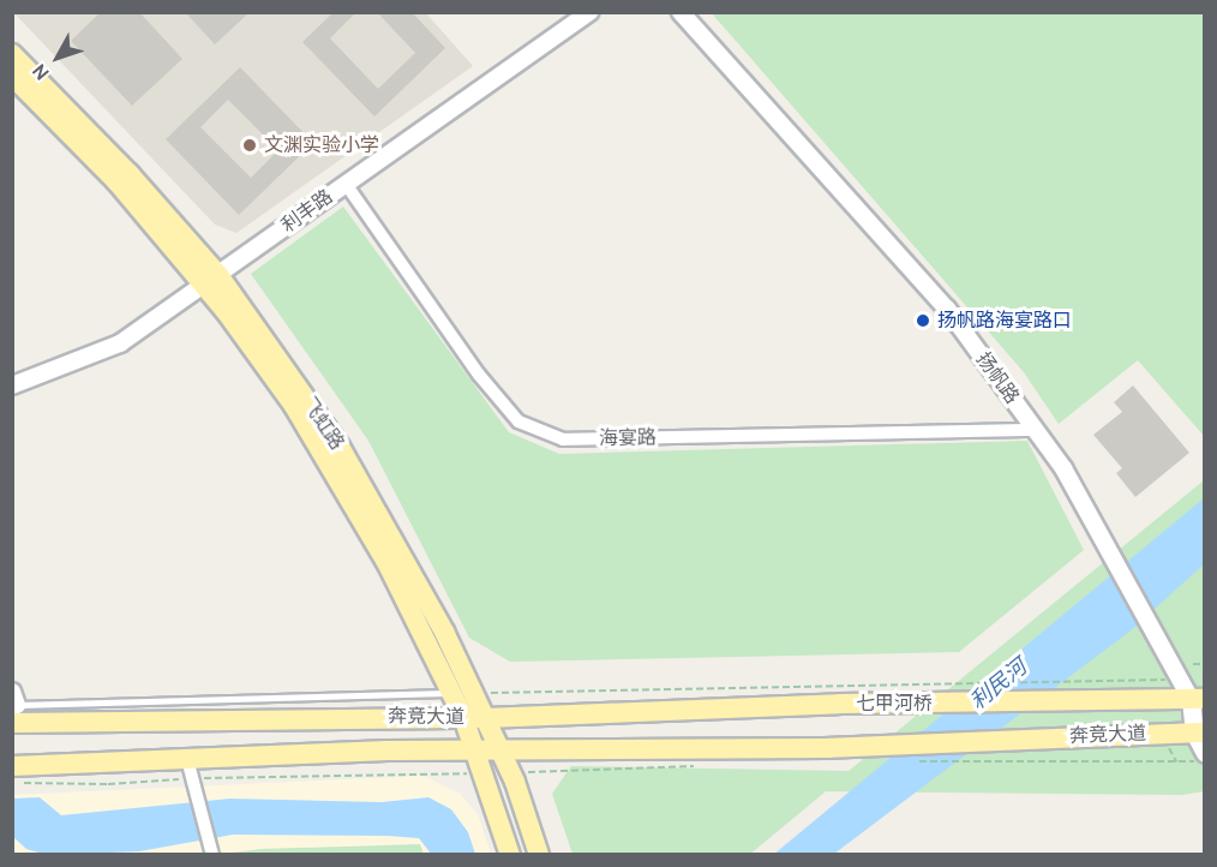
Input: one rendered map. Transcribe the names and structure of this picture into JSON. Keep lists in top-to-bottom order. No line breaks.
{"streets":{"main road":["飞虹路","七甲河桥","奔竞大道"],"street":["利丰路","扬帆路","海宴路"]},"crossings":[["利丰路","飞虹路"],["利丰路","海宴路"],["扬帆路","海宴路"],["扬帆路","奔竞大道"],["飞虹路","奔竞大道"],["七甲河桥","奔竞大道"]],"water":["利民河"],"places":["文渊实验小学","扬帆路海宴路口"],"north":"bottom left"}
